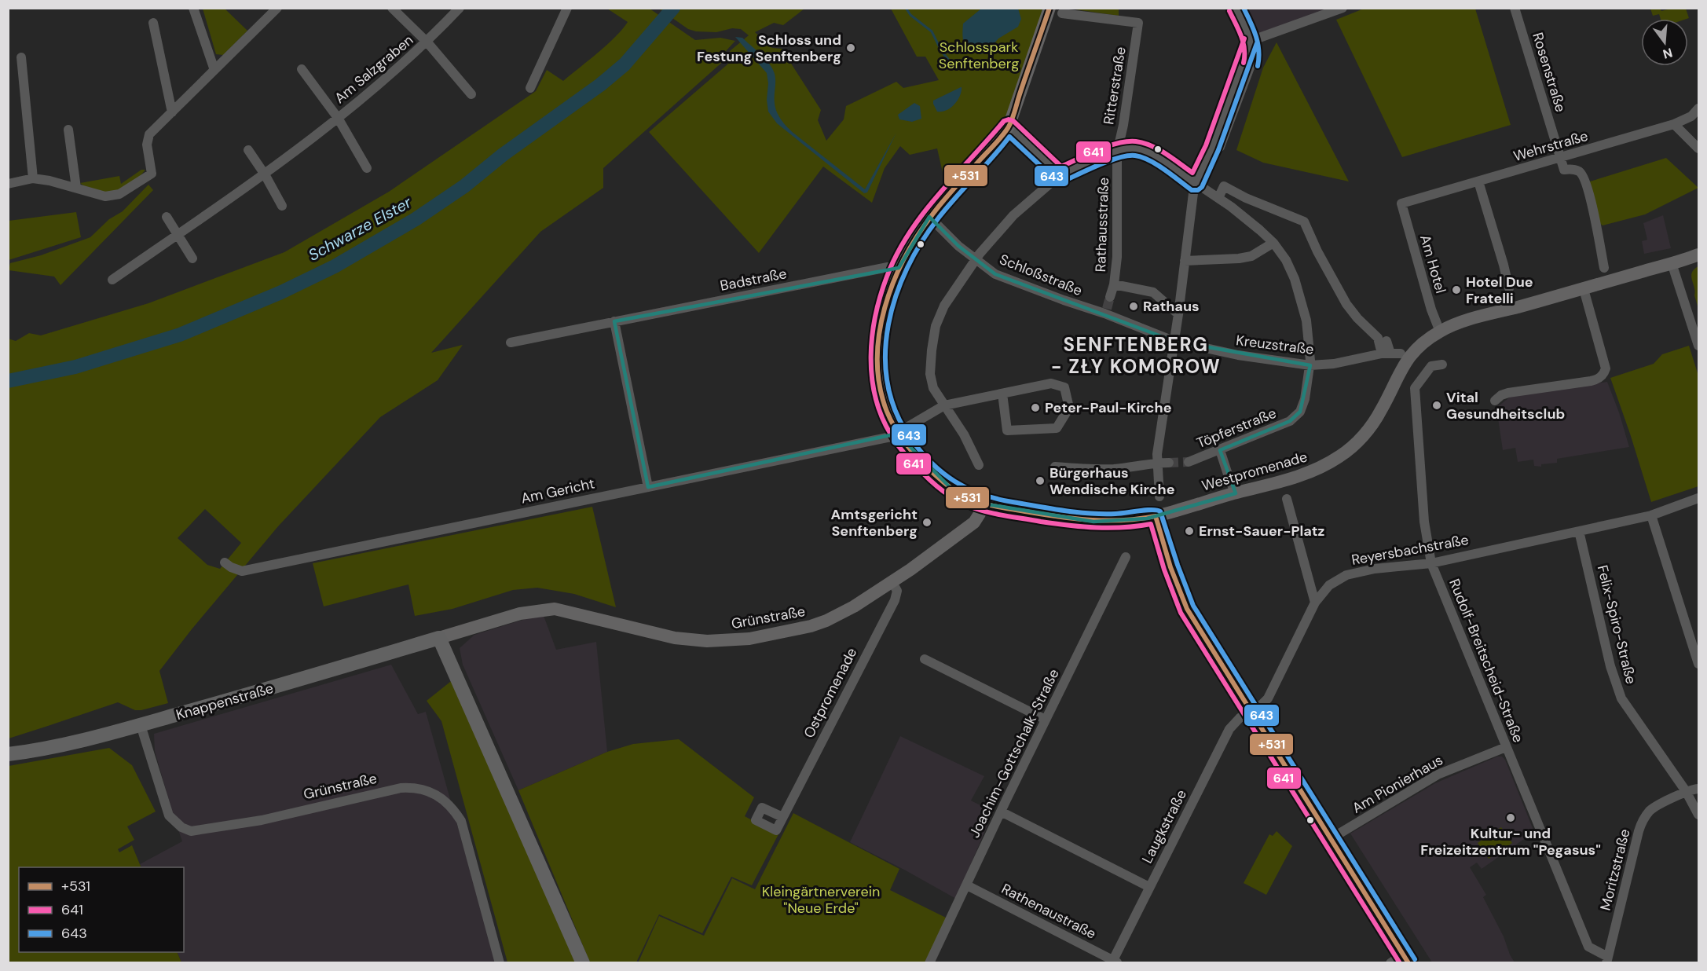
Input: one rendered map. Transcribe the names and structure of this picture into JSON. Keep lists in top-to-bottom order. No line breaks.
{"streets":{"main road":["Westpromenade","Grünstraße","Knappenstraße"],"street":["Am Salzgraben","Rosenstraße","Ritterstraße","Wehrstraße","Rathausstraße","Am Hotel","Schloßstraße","Badstraße","Kreuzstraße","Töpferstraße","Am Gericht","Reyersbachstraße","Felix-Spiro-Straße","Rudolf-Breitscheid-Straße","Ostpromenade","Joachim-Gottschalk-Straße","Am Pionierhaus","Laugkstraße","Moritzstraße","Rathenaustraße"]},"crossings":[["Rosenstraße","Wehrstraße"],["Ritterstraße","Rathausstraße"],["Wehrstraße","Am Hotel"],["Am Hotel","Westpromenade"],["Schloßstraße","Kreuzstraße"],["Schloßstraße","Westpromenade"],["Badstraße","Westpromenade"],["Kreuzstraße","Töpferstraße"],["Westpromenade","Am Gericht"],["Westpromenade","Grünstraße"],["Reyersbachstraße","Felix-Spiro-Straße"],["Reyersbachstraße","Rudolf-Breitscheid-Straße"],["Reyersbachstraße","Laugkstraße"],["Grünstraße","Ostpromenade"],["Grünstraße","Knappenstraße"],["Felix-Spiro-Straße","Moritzstraße"],["Rudolf-Breitscheid-Straße","Am Pionierhaus"],["Rudolf-Breitscheid-Straße","Moritzstraße"],["Joachim-Gottschalk-Straße","Rathenaustraße"],["Laugkstraße","Rathenaustraße"]],"districts":["SENFTENBERG - ZŁY KOMOROW"],"water":["Schwarze Elster"],"parks":["Schlosspark Senftenberg","Kleingärtnerverein \"Neue Erde\""],"places":["Schloss und Festung Senftenberg","Hotel Due Fratelli","Rathaus","Vital Gesundheitsclub","Peter-Paul-Kirche","Bürgerhaus Wendische Kirche","Amtsgericht Senftenberg","Ernst-Sauer-Platz","Kultur- und Freizeitzentrum \"Pegasus\""],"lines":["transit line +531","transit line 643","transit line 641"],"legend":["+531","641","643"],"north":"bottom"}
